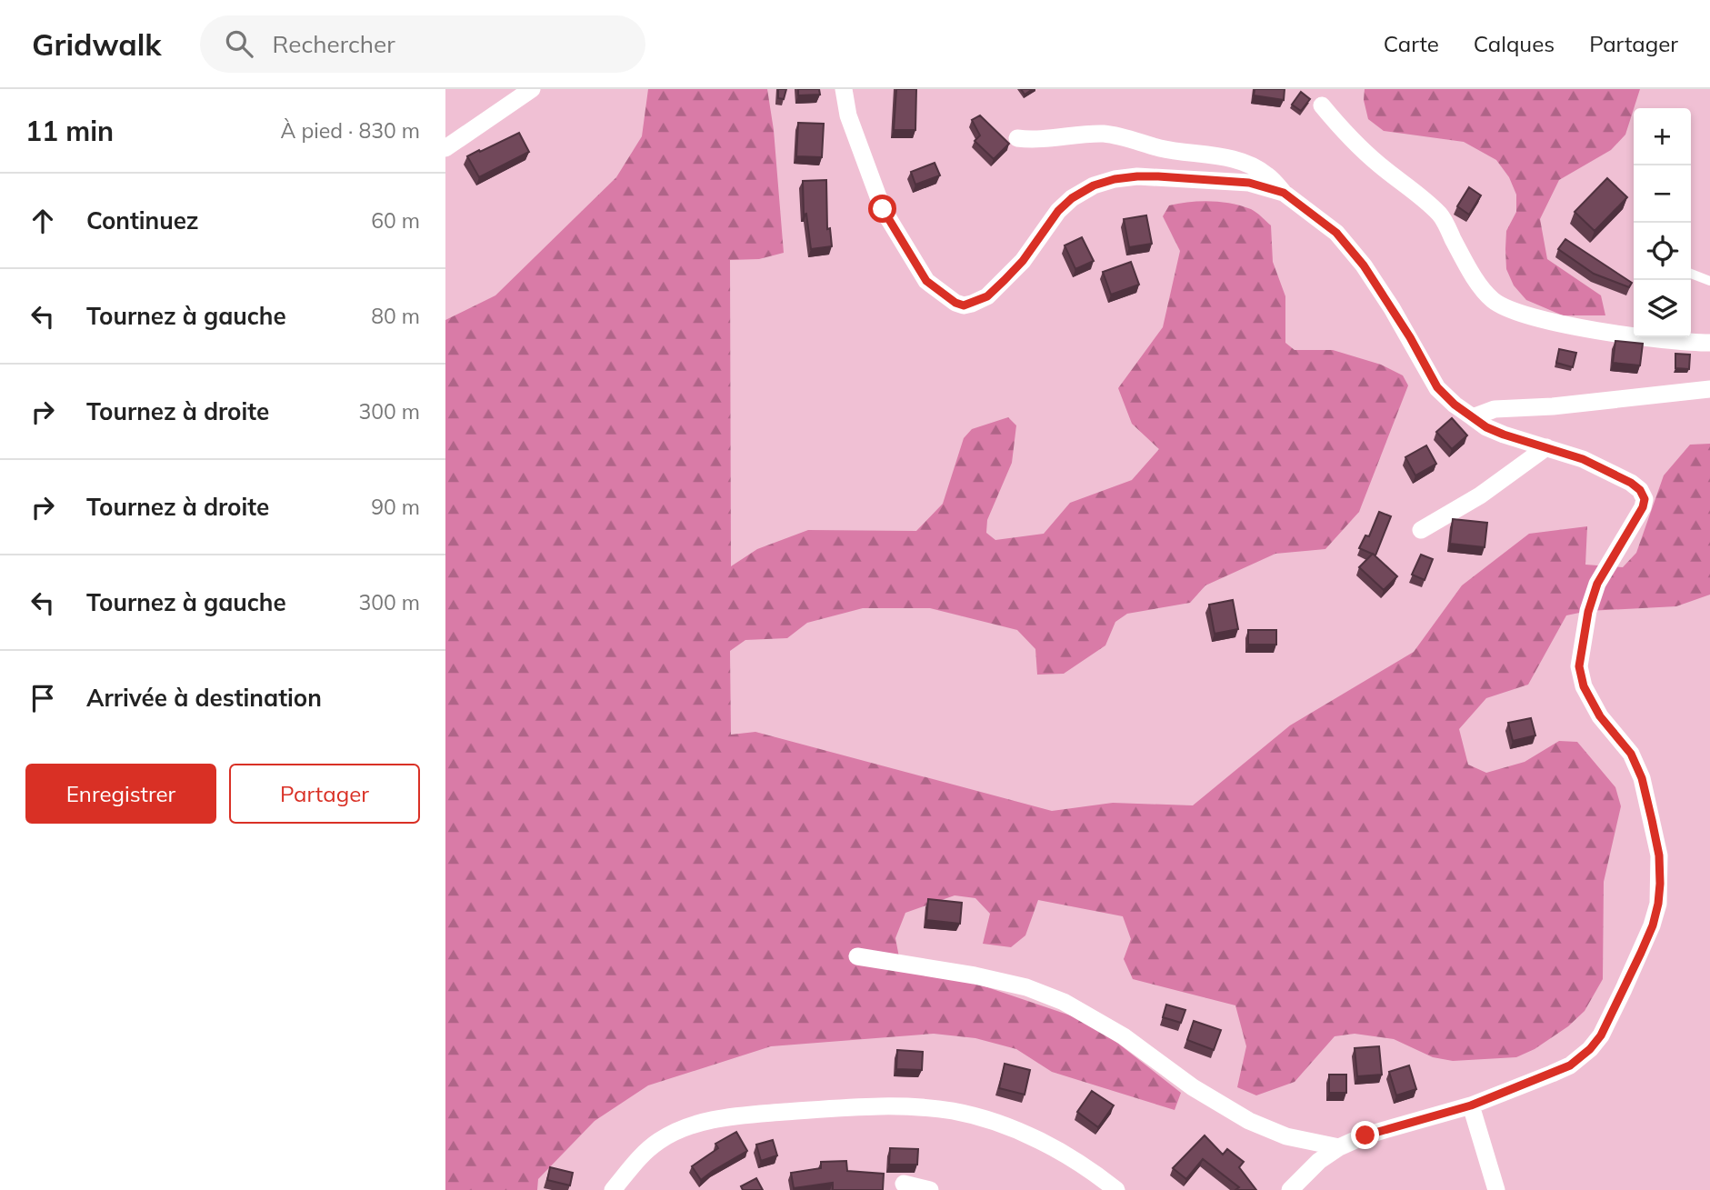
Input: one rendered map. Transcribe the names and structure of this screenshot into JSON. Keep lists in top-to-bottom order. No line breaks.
{"page":{"header":"Gridwalk","search":"Rechercher","nav":["Carte","Calques","Partager"],"heading":["11 min","À pied · 830 m"],"map_buttons":["+","−"],"list":[["Continuez","60 m"],["Tournez à gauche","80 m"],["Tournez à droite","300 m"],["Tournez à droite","90 m"],["Tournez à gauche","300 m"],"Arrivée à destination"],"buttons":["Enregistrer","Partager"]}}
